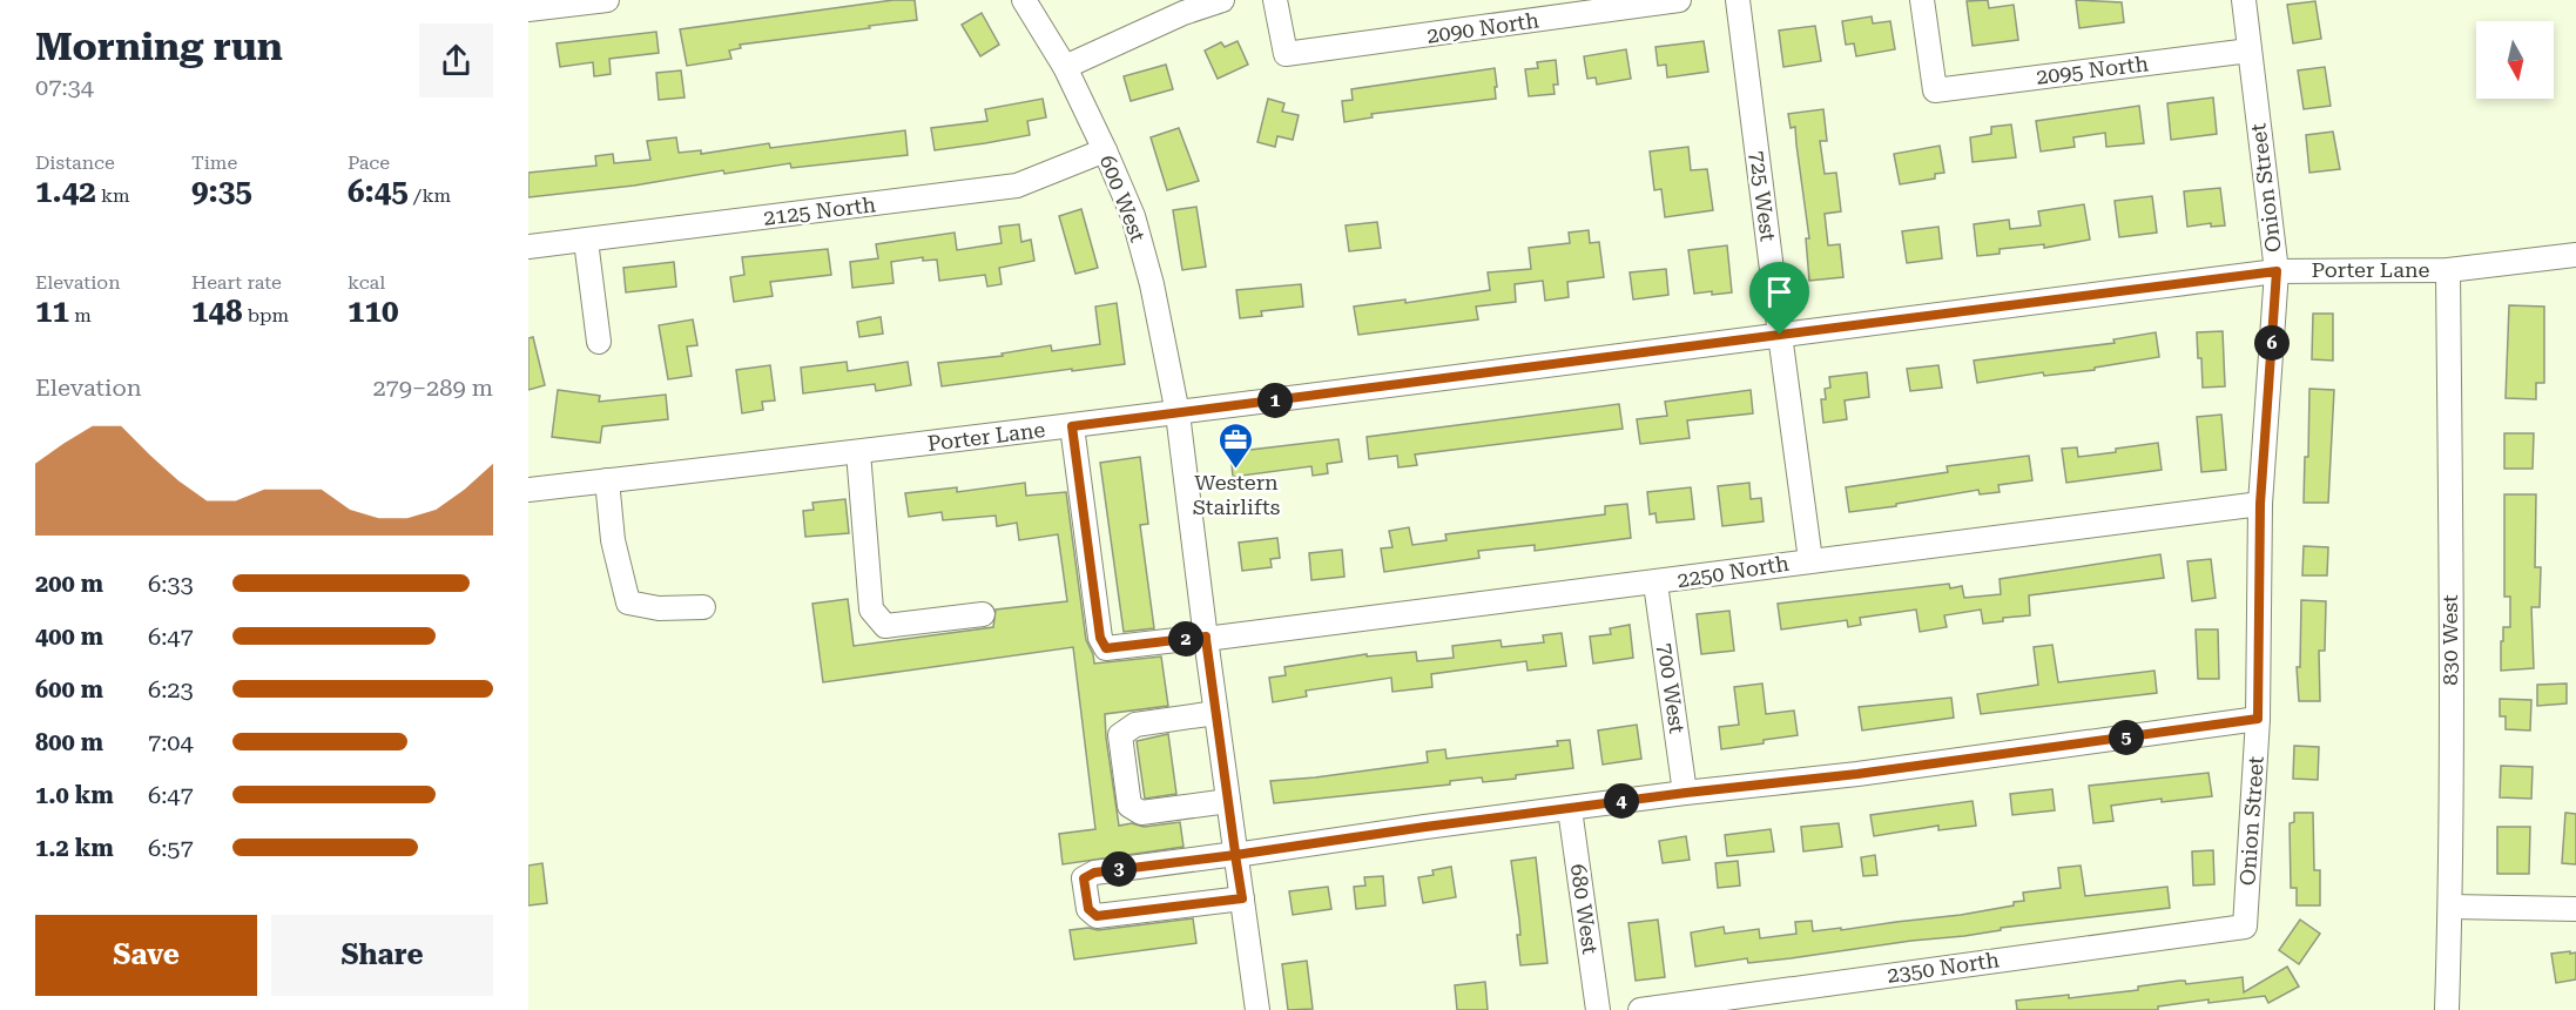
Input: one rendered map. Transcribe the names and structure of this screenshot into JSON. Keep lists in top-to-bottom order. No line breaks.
{"streets":{"street":["2090 North","2095 North","Onion Street","725 West","600 West","2125 North","Porter Lane","2250 North","830 West","700 West","680 West","2350 North"]},"crossings":[["2095 North","Onion Street"],["Onion Street","Porter Lane"],["Onion Street","2250 North"],["Onion Street","2350 North"],["725 West","Porter Lane"],["725 West","2250 North"],["600 West","2125 North"],["600 West","Porter Lane"],["600 West","2250 North"],["Porter Lane","2250 North"],["Porter Lane","830 West"],["2250 North","700 West"]],"places":{"office":["Western Stairlifts"]},"north":"bottom","page":{"heading":["Morning run","07:34"],"stats":[["Distance","1.42 km"],["Time","9:35"],["Pace","6:45 /km"],["Elevation","11 m"],["Heart rate","148 bpm"],["kcal","110"]],"pins":["6","1","2","5","4","3"],"chart":["Elevation","279–289 m"],"list":[{"name":"200 m","note":"6:33"},{"name":"400 m","note":"6:47"},{"name":"600 m","note":"6:23"},{"name":"800 m","note":"7:04"},{"name":"1.0 km","note":"6:47"},{"name":"1.2 km","note":"6:57"}],"buttons":["Save","Share"]}}
